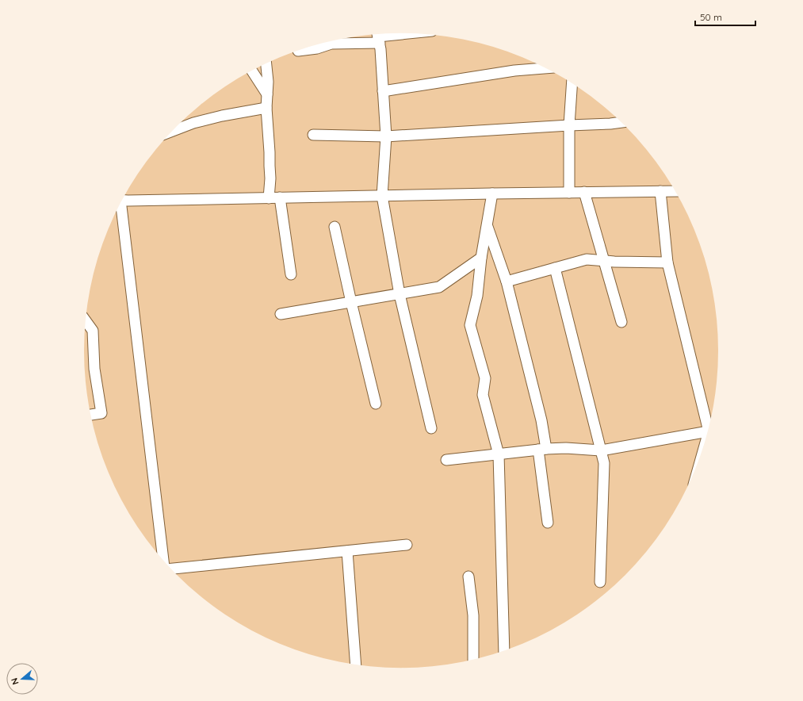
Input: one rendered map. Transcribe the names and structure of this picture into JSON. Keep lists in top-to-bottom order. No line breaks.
{"scale_bar":"50 m","north":"left"}
